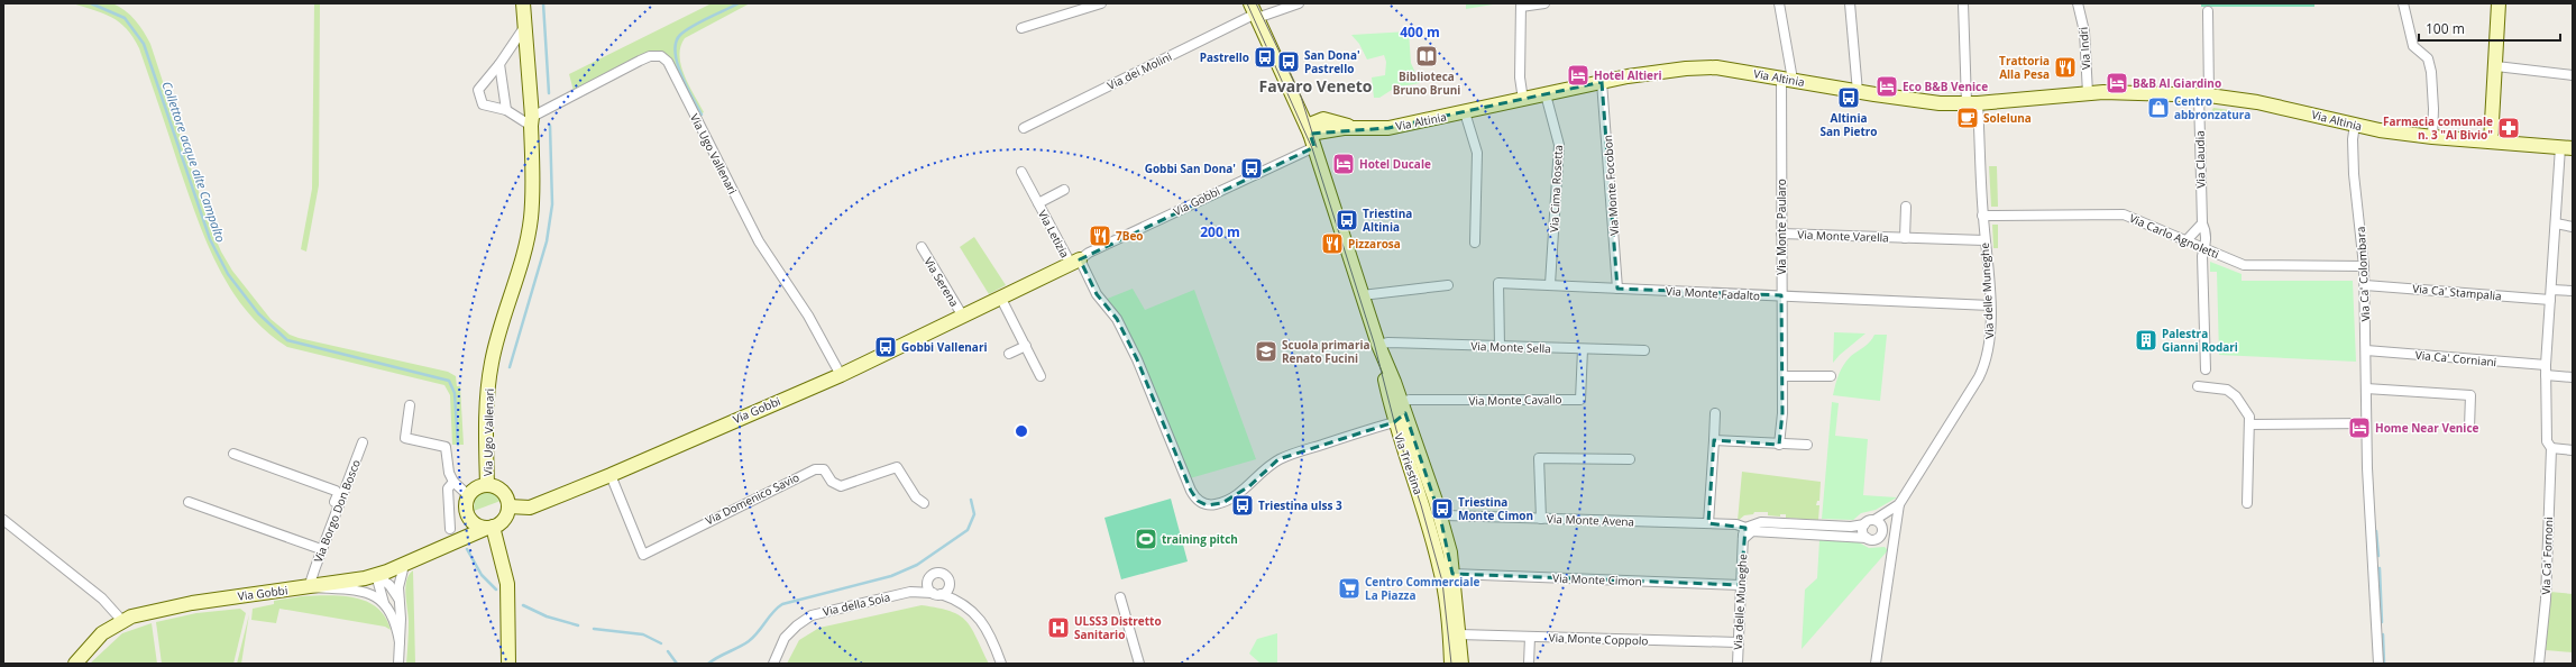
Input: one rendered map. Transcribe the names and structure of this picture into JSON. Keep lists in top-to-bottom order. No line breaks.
{"streets":{"street":["Via Indri","Via dei Molini","Via Altinia","Via Ugo Vallenari","Via Claudia","Via Monte Focobon","Via Cima Rosetta","Via Gobbi","Via Monte Paularo","Via Letizia","Via Monte Varella","Via Carlo Agnoletti","Via Ca' Colombara","Via Serena","Via delle Muneghe","Via Ca' Stampalia","Via Monte Fadalto","Via Monte Sella","Via Ca' Corniani","Via Monte Cavallo","Via Triestina","Via Domenico Savio","Via Borgo Don Bosco","Via Monte Avena","Via Ca' Fornoni","Via Monte Cimon","Via della Soia","Via Monte Coppolo"]},"crossings":[["Via Indri","Via Altinia"],["Via dei Molini","Via Triestina"],["Via Altinia","Via Claudia"],["Via Altinia","Via Monte Focobon"],["Via Altinia","Via Cima Rosetta"],["Via Altinia","Via Monte Paularo"],["Via Altinia","Via Ca' Colombara"],["Via Altinia","Via delle Muneghe"],["Via Altinia","Via Ca' Fornoni"],["Via Ugo Vallenari","Via Gobbi"],["Via Claudia","Via Carlo Agnoletti"],["Via Monte Focobon","Via Monte Fadalto"],["Via Cima Rosetta","Via Monte Fadalto"],["Via Gobbi","Via Letizia"],["Via Gobbi","Via Serena"],["Via Gobbi","Via Triestina"],["Via Gobbi","Via Domenico Savio"],["Via Gobbi","Via Borgo Don Bosco"],["Via Monte Paularo","Via Monte Varella"],["Via Monte Paularo","Via Monte Fadalto"],["Via Monte Varella","Via delle Muneghe"],["Via Carlo Agnoletti","Via Ca' Colombara"],["Via Carlo Agnoletti","Via delle Muneghe"],["Via Ca' Colombara","Via Ca' Stampalia"],["Via Ca' Colombara","Via Ca' Corniani"],["Via delle Muneghe","Via Monte Fadalto"],["Via delle Muneghe","Via Monte Avena"],["Via delle Muneghe","Via Monte Cimon"],["Via delle Muneghe","Via Monte Coppolo"],["Via Ca' Stampalia","Via Ca' Fornoni"],["Via Monte Fadalto","Via Monte Sella"],["Via Monte Sella","Via Monte Cavallo"],["Via Monte Sella","Via Triestina"],["Via Ca' Corniani","Via Ca' Fornoni"],["Via Monte Cavallo","Via Triestina"],["Via Triestina","Via Monte Cimon"],["Via Triestina","Via Monte Coppolo"]],"districts":["Favaro Veneto"],"water":["Collettore acque alte Campalto"],"places":{"library":["Biblioteca Bruno Bruni"],"bus stop":["Pastrello","San Dona' Pastrello","Altinia San Pietro","Gobbi San Dona'","Triestina Altinia","Gobbi Vallenari","Triestina ulss 3","Triestina Monte Cimon"],"restaurant":["Trattoria Alla Pesa","7Beo","Pizzarosa"],"hotel":["Hotel Altieri","B&B Al Giardino","Eco B&B Venice","Hotel Ducale","Home Near Venice"],"shop":["Centro abbronzatura"],"cafe":["Soleluna"],"pharmacy":["Farmacia comunale n. 3 \"Al Bivio\""],"building":["Palestra Gianni Rodari"],"school or university":["Scuola primaria Renato Fucini"],"sports":["training pitch"],"supermarket":["Centro Commerciale La Piazza"],"hospital":["ULSS3 Distretto Sanitario"]},"scale_bar":"100 m","rings":["400 m","200 m"]}
